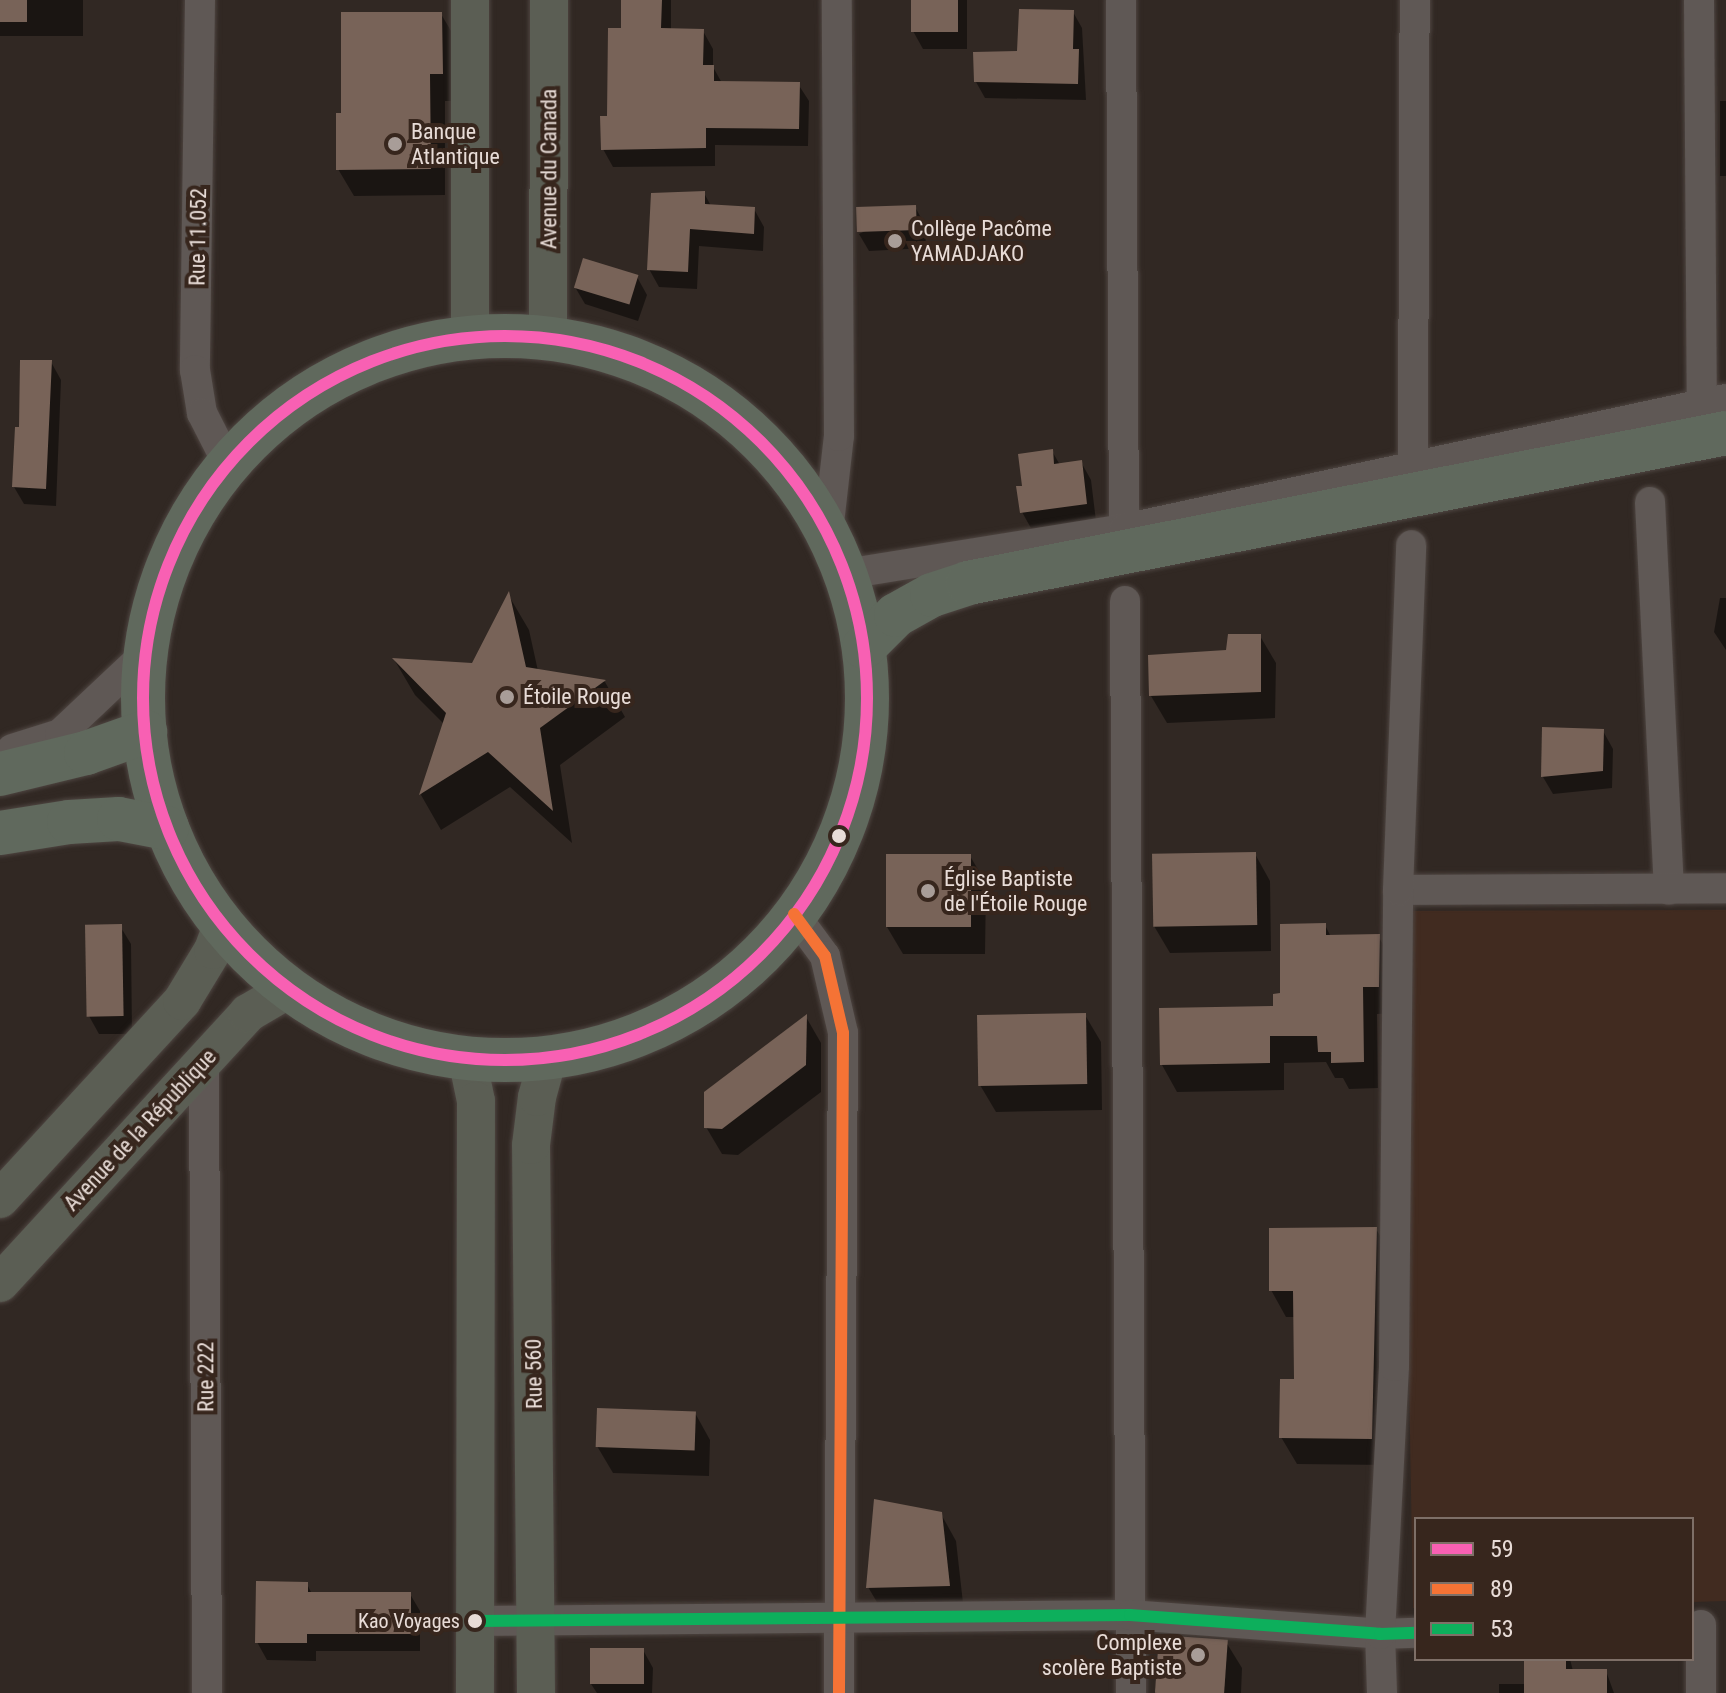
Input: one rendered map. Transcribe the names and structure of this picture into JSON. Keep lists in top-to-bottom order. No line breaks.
{"streets":{"main road":["Avenue du Canada","Avenue de la République","Rue 560"],"street":["Rue 11.052","Rue 222"]},"crossings":[["Avenue de la République","Rue 222"]],"places":["Banque Atlantique","Collège Pacôme YAMADJAKO","Étoile Rouge","Église Baptiste de l'Étoile Rouge","Kao Voyages","Complexe scolère Baptiste"],"lines":["transit line 59","transit line 89","transit line 53"],"legend":["59","89","53"]}
